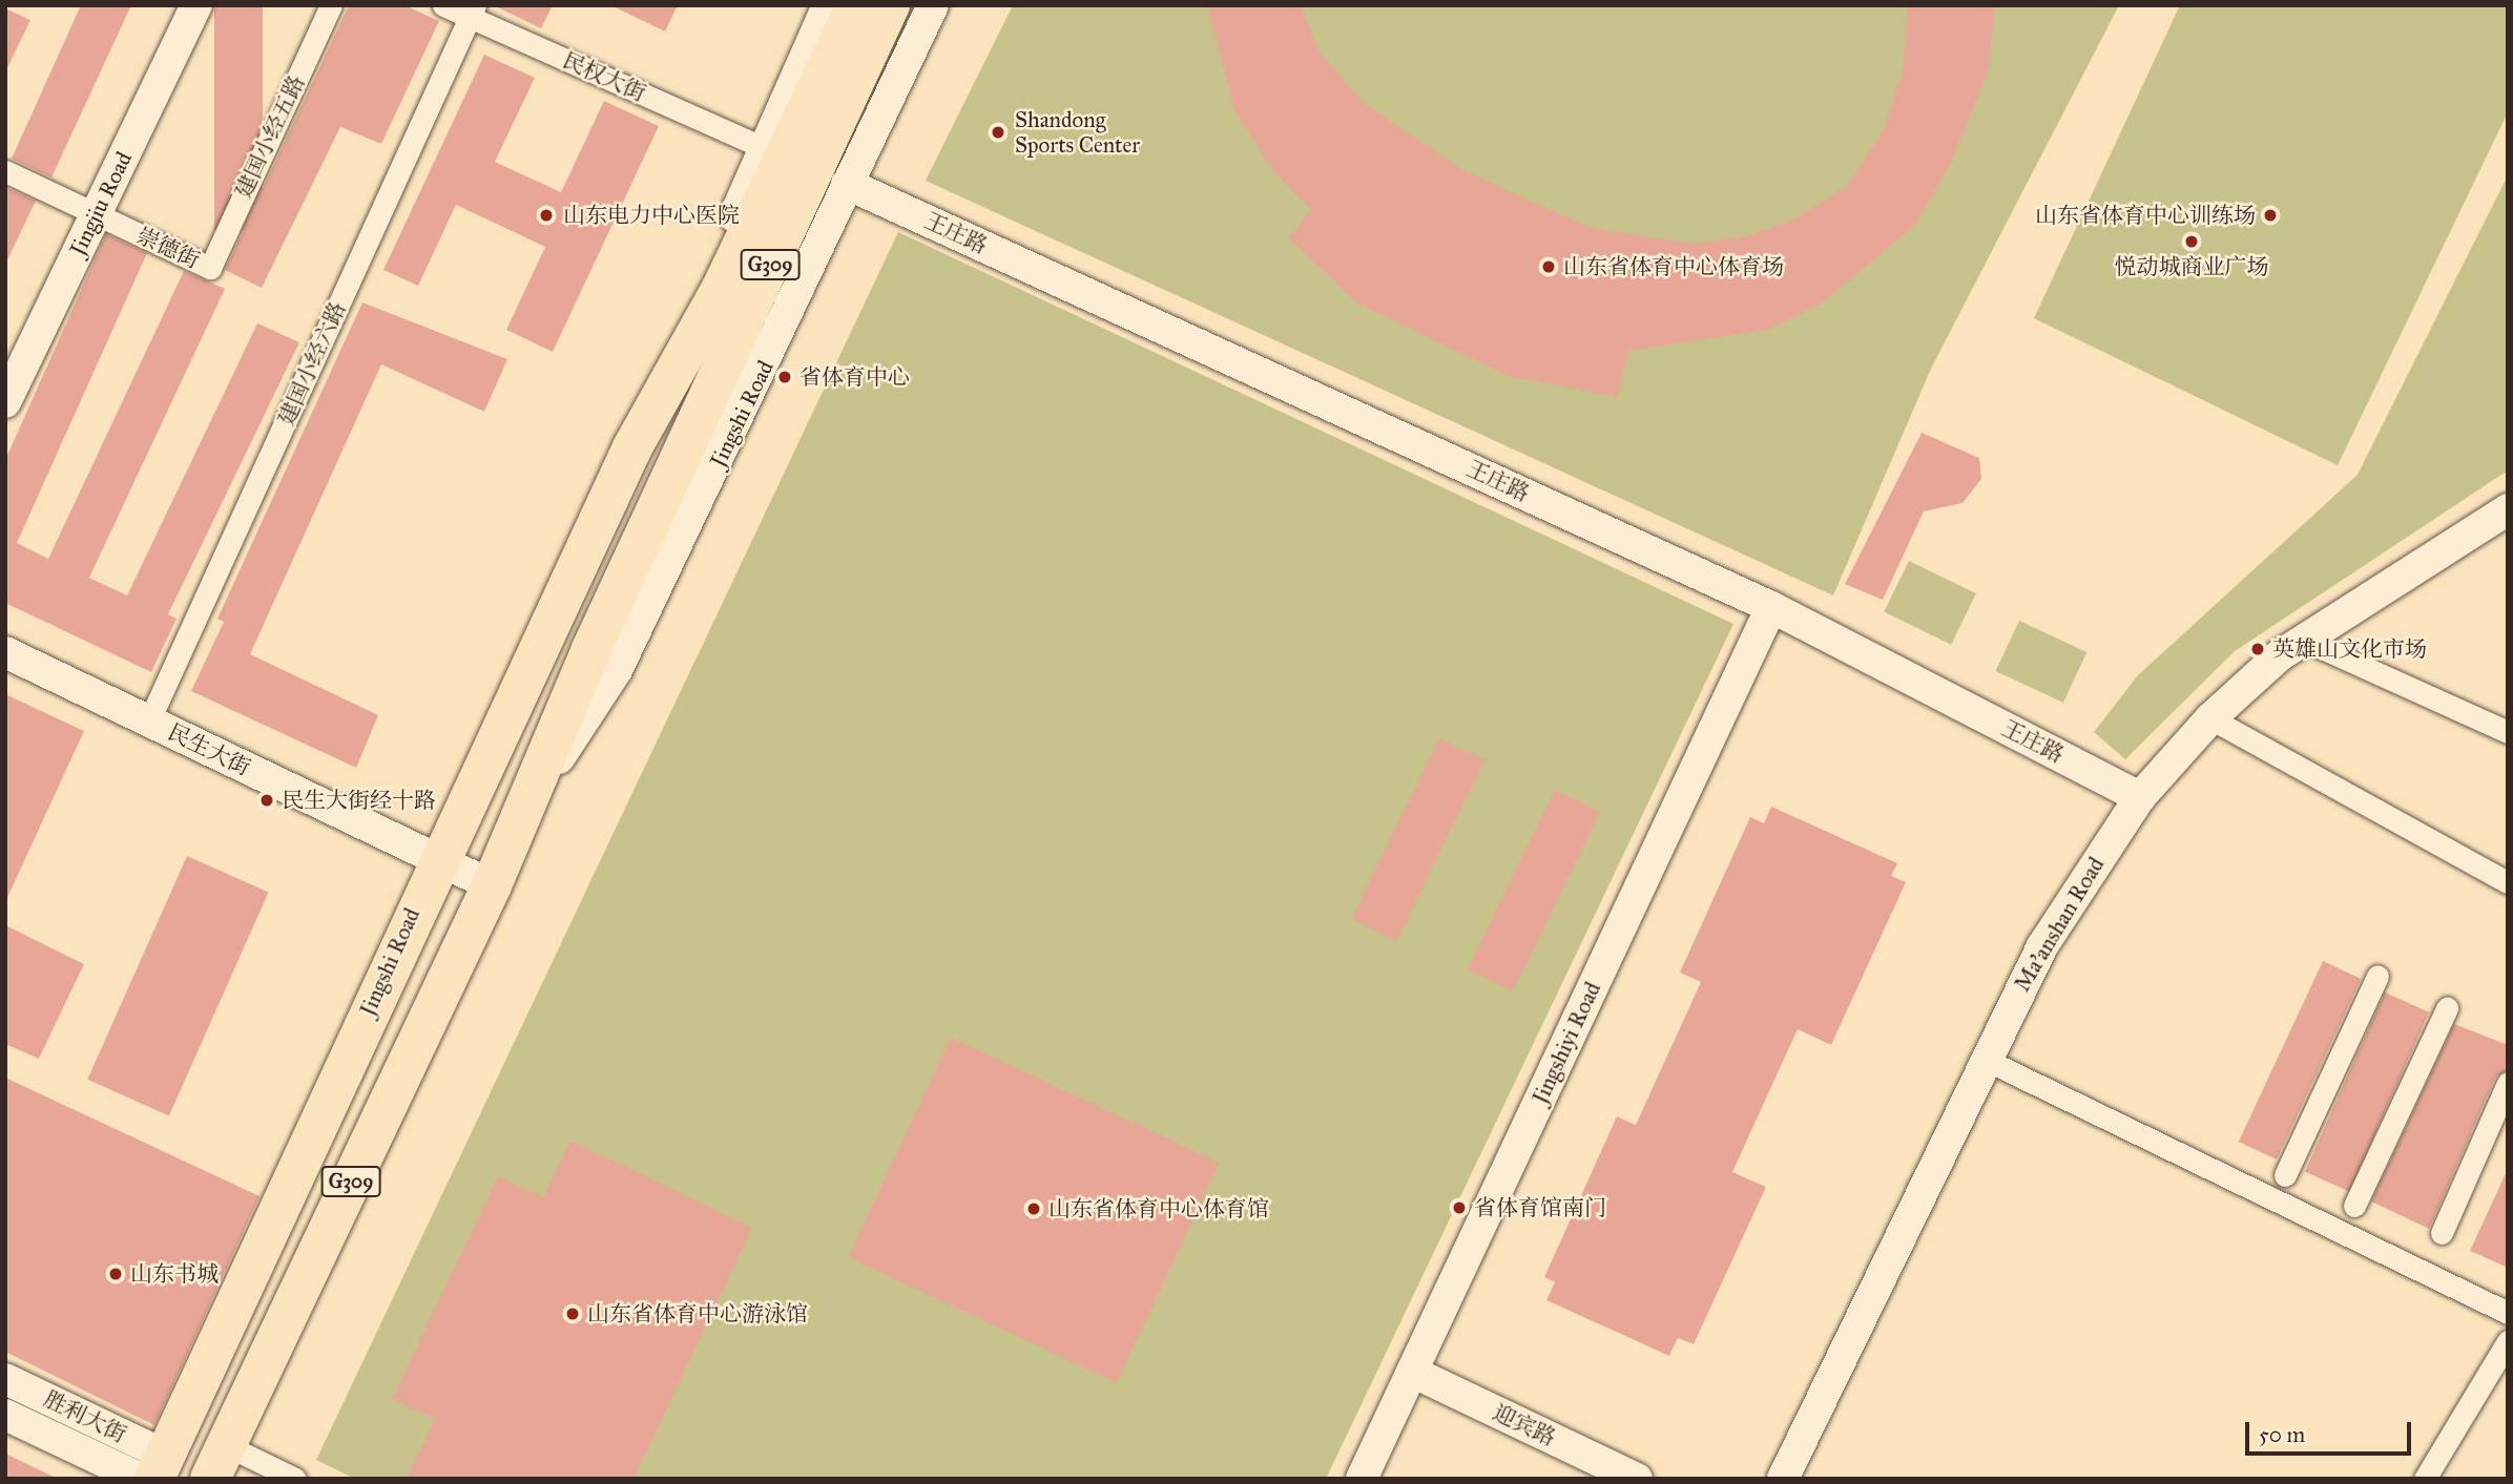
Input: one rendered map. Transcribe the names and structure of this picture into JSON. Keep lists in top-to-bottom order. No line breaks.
{"streets":{"highway":["G309","Jingshi Road"],"main road":["Jingjiu Road","王庄路","民生大街","Ma'anshan Road","Jingshiyi Road","胜利大街","迎宾路"],"street":["民权大街","建国小经五路","崇德街","建国小经六路"]},"crossings":[["民权大街","建国小经六路"],["民权大街","Jingshi Road"],["建国小经五路","崇德街"],["Jingjiu Road","崇德街"],["王庄路","Jingshi Road"],["王庄路","Ma'anshan Road"],["王庄路","Jingshiyi Road"],["建国小经六路","民生大街"],["Jingshi Road","民生大街"],["Jingshi Road","胜利大街"],["Jingshiyi Road","迎宾路"]],"places":["Shandong Sports Center","山东电力中心医院","山东省体育中心训练场","悦动城商业广场","山东省体育中心体育场","省体育中心","英雄山文化市场","民生大街经十路","省体育馆南门","山东省体育中心体育馆","山东书城","山东省体育中心游泳馆"],"scale_bar":"50 m"}
